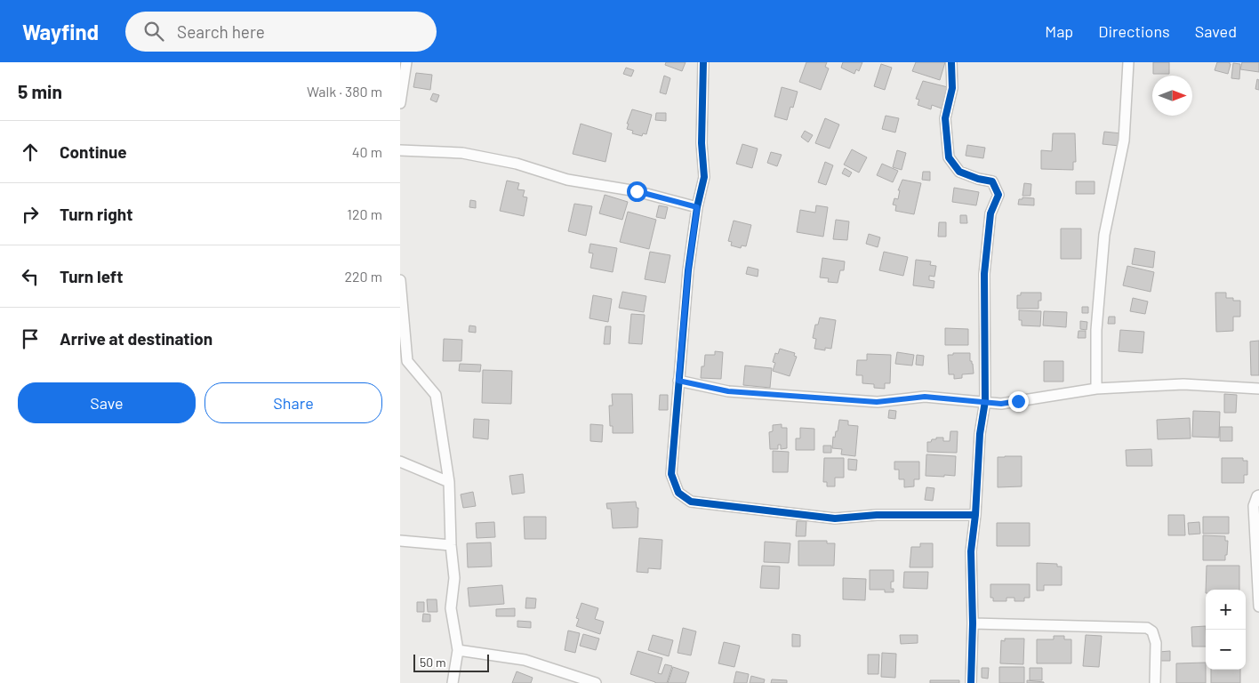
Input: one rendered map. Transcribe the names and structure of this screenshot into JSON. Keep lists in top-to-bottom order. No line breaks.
{"scale_bar":"50 m","north":"right","page":{"header":"Wayfind","search":"Search here","nav":["Map","Directions","Saved"],"heading":["5 min","Walk · 380 m"],"list":[["Continue","40 m"],["Turn right","120 m"],["Turn left","220 m"],"Arrive at destination"],"buttons":["Save","Share"],"map_buttons":["+","−"],"scale":"50 m"}}
